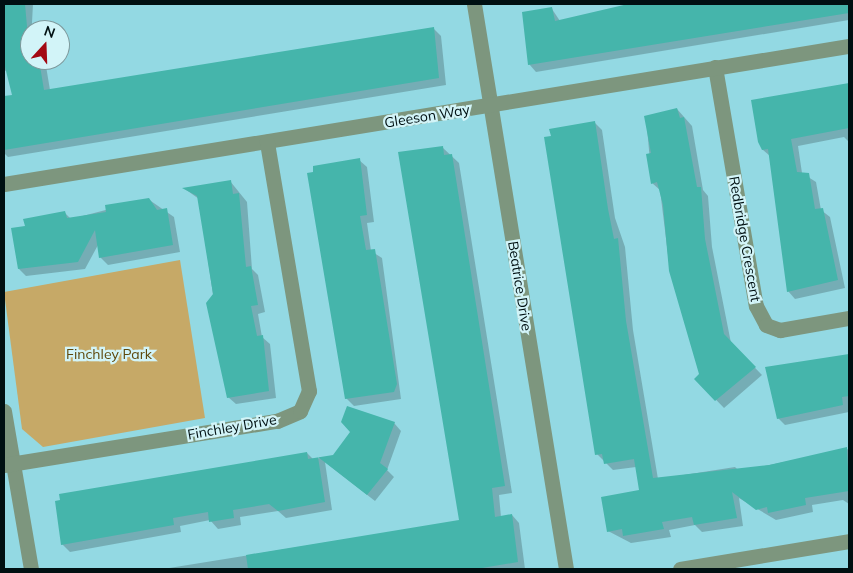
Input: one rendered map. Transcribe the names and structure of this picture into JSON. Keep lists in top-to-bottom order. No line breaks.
{"streets":{"street":["Gleeson Way","Redbridge Crescent","Beatrice Drive","Finchley Drive"]},"crossings":[["Gleeson Way","Redbridge Crescent"],["Gleeson Way","Beatrice Drive"],["Gleeson Way","Finchley Drive"]],"parks":["Finchley Park"],"north":"top"}
